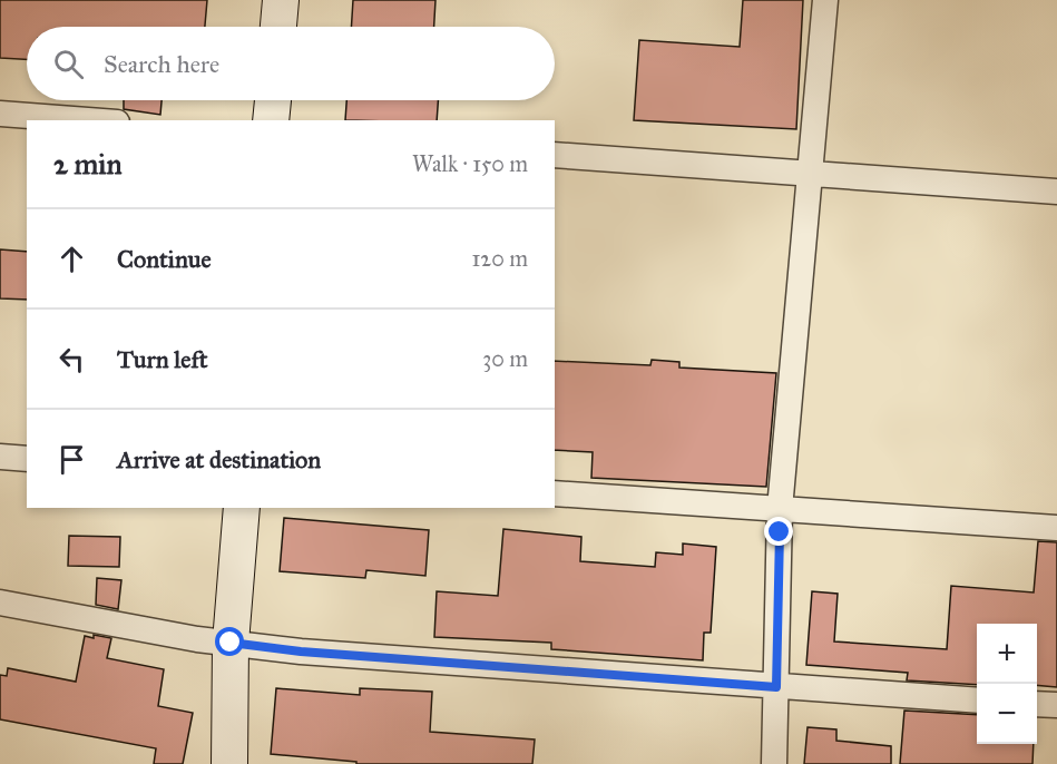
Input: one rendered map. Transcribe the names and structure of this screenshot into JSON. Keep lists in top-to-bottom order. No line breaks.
{"page":{"search":"Search here","heading":["2 min","Walk · 150 m"],"list":[["Continue","120 m"],["Turn left","30 m"],"Arrive at destination"],"map_buttons":["+","−"]}}
